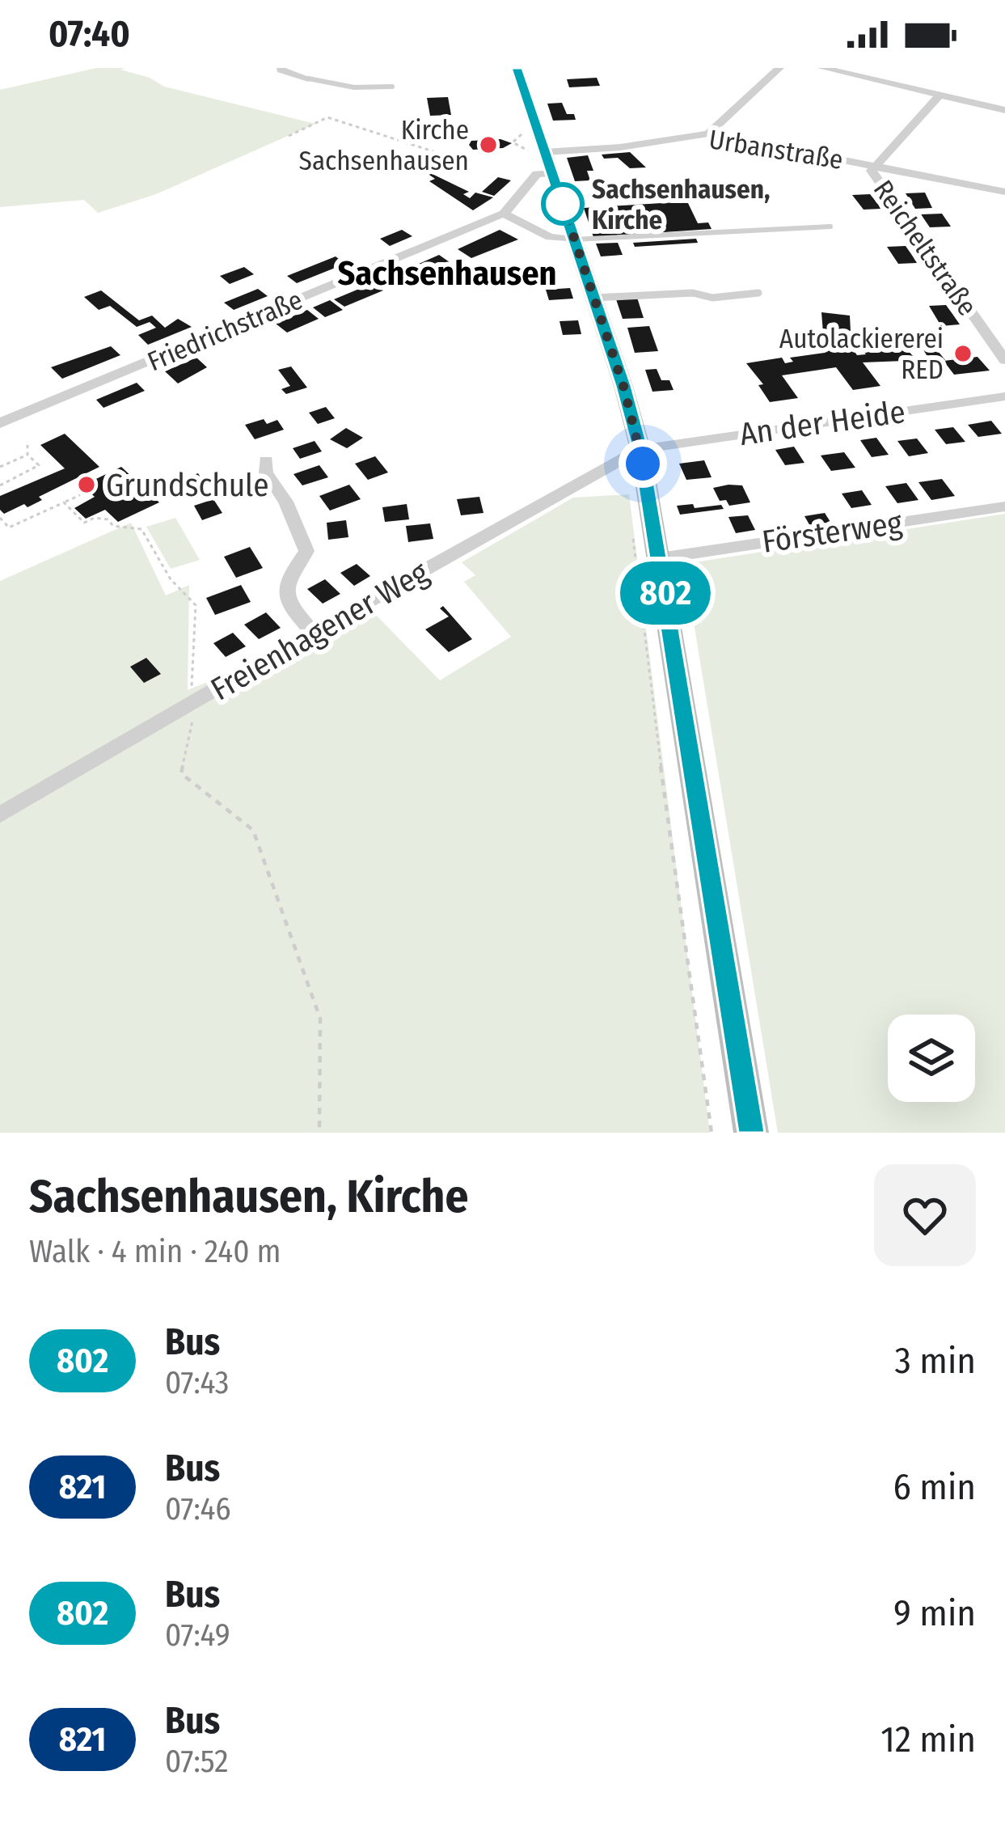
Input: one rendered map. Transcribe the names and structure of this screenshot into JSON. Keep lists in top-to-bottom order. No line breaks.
{"streets":{"street":["Urbanstraße","Reicheltstraße","Friedrichstraße","An der Heide","Försterweg","Freienhagener Weg"]},"crossings":[["Urbanstraße","Reicheltstraße"],["An der Heide","Freienhagener Weg"]],"districts":["Sachsenhausen"],"places":["Kirche Sachsenhausen","Sachsenhausen, Kirche","Autolackiererei RED","Grundschule"],"lines":["bus line 802"],"page":{"status":"07:40","on_map":"802","heading":["Sachsenhausen, Kirche","Walk · 4 min · 240 m"],"list":[{"mark":"802","name":"Bus","note":"07:43","value":"3 min"},{"mark":"821","name":"Bus","note":"07:46","value":"6 min"},{"mark":"802","name":"Bus","note":"07:49","value":"9 min"},{"mark":"821","name":"Bus","note":"07:52","value":"12 min"}]}}
